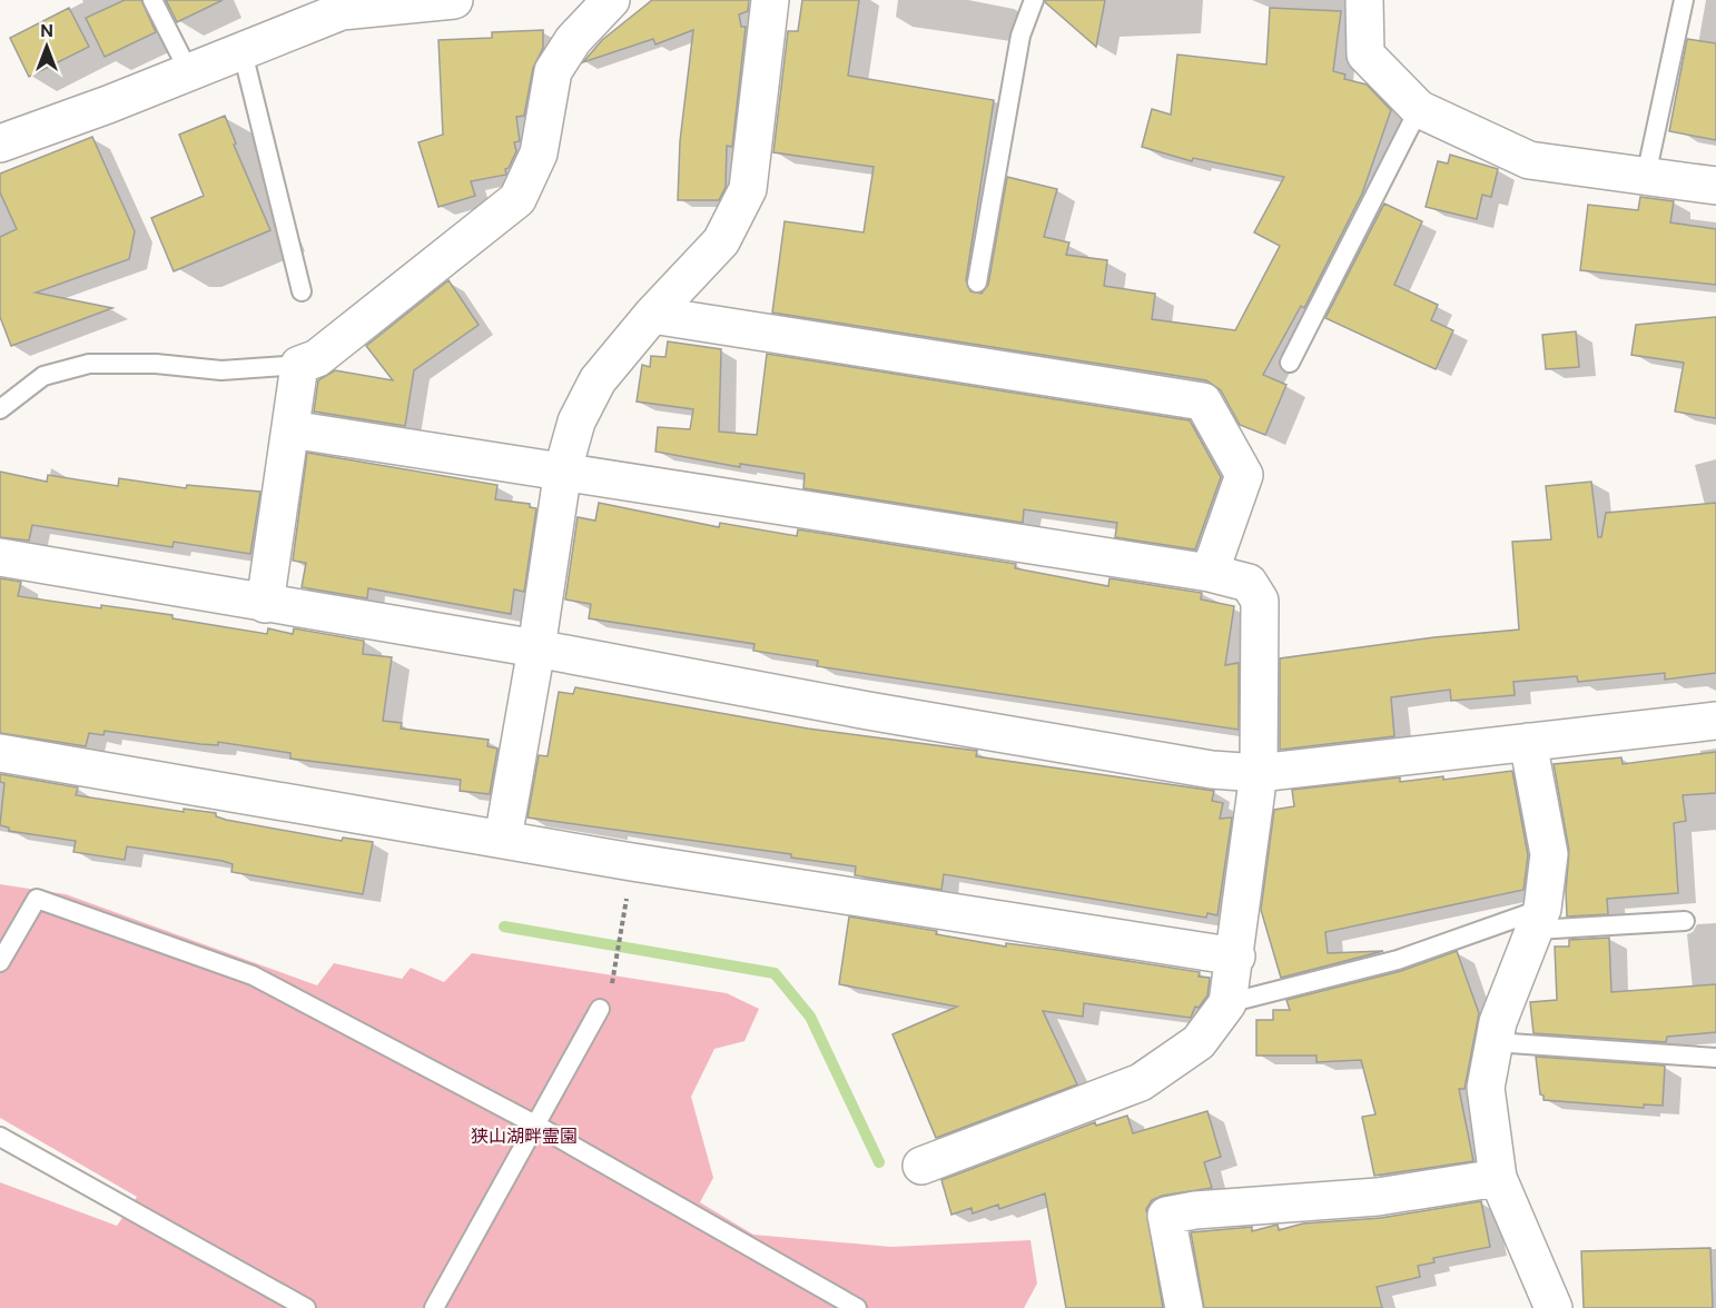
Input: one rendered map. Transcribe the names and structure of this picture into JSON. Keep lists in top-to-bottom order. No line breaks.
{"parks":["狭山湖畔霊園"],"north":"top"}
